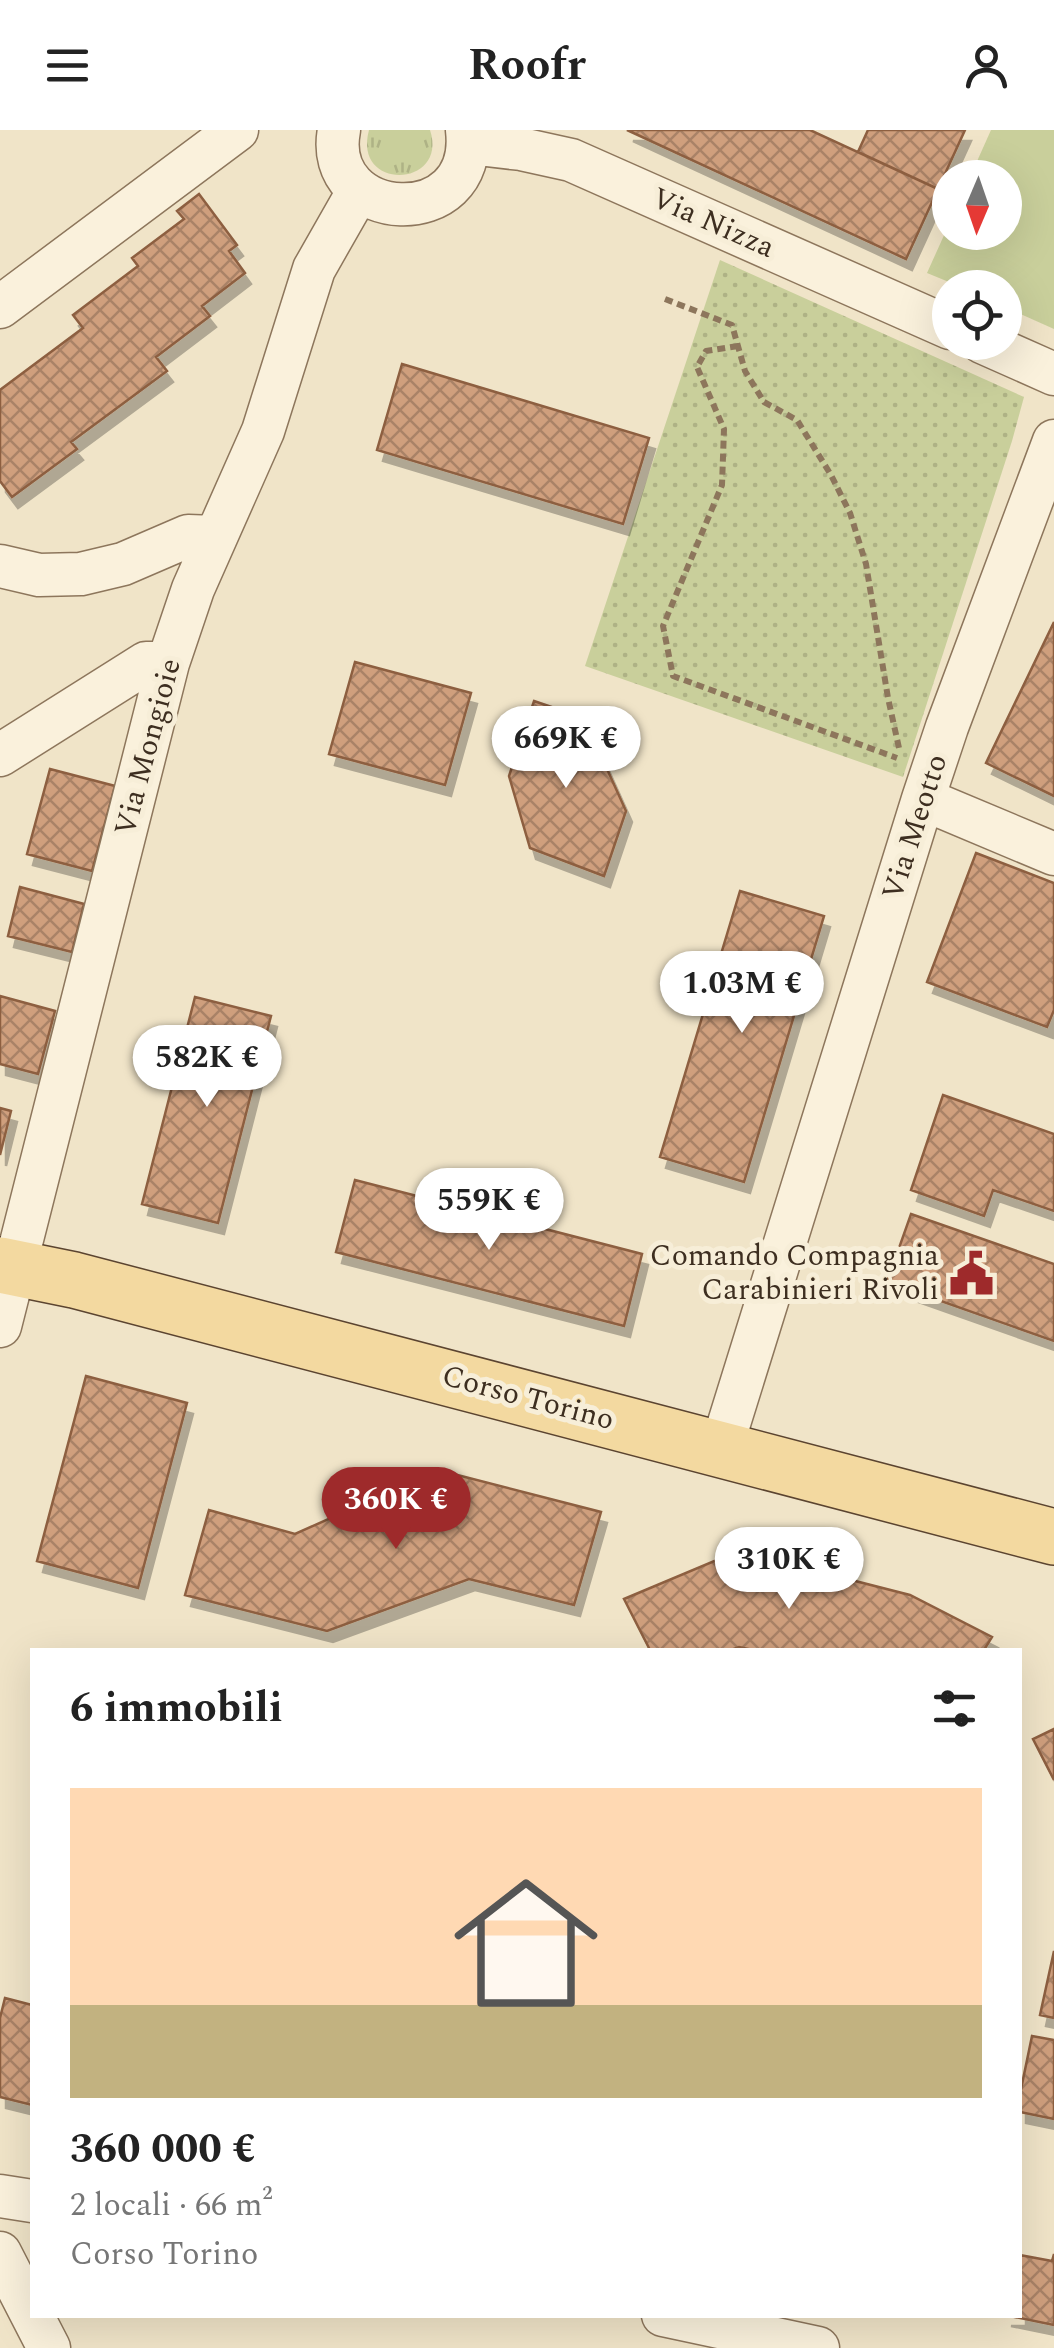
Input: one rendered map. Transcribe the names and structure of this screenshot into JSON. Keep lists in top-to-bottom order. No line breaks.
{"streets":{"main road":["Corso Torino"],"street":["Via Nizza","Via Mongioie","Via Meotto"]},"crossings":[["Via Mongioie","Corso Torino"],["Via Meotto","Corso Torino"]],"places":{"public building":["Comando Compagnia Carabinieri Rivoli"]},"north":"bottom","page":{"header":"Roofr","price":["669K €","1.03M €","582K €","559K €","360K €","310K €"],"heading":"6 immobili","list":[{"name":"360 000 €","note":"2 locali · 66 m² · Corso Torino"}]}}
